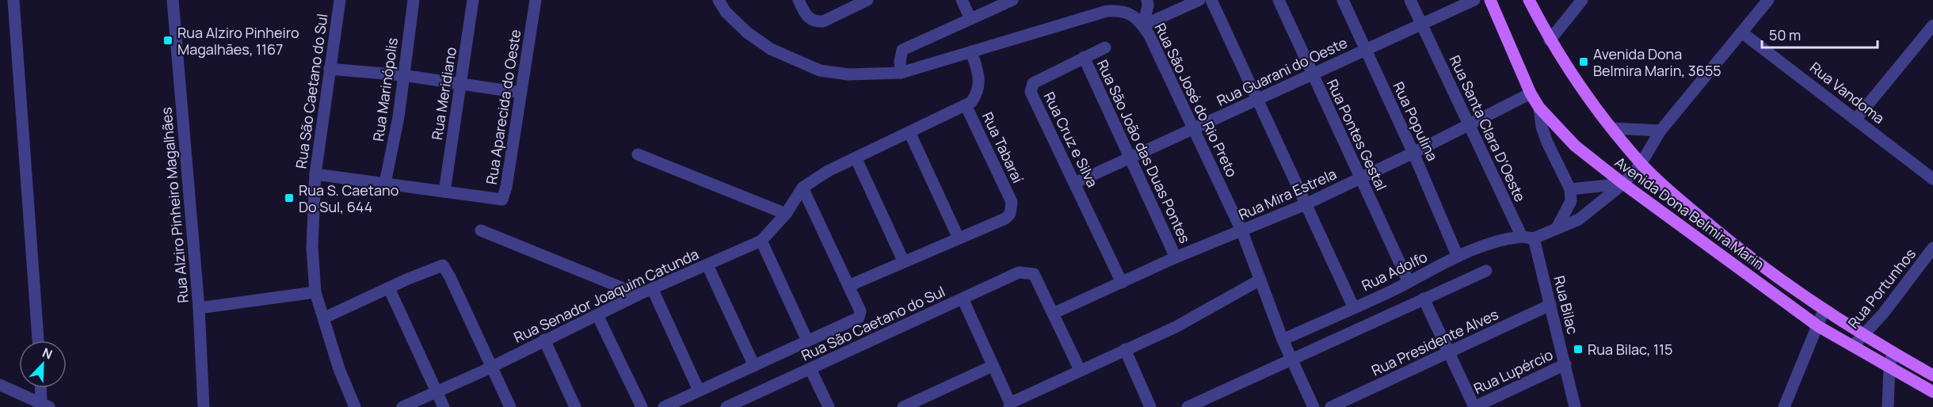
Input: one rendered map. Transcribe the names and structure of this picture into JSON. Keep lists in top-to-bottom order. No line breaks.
{"streets":{"main road":["Avenida Dona Belmira Marin"],"street":["Rua Guarani do Oeste","Rua Marinópolis","Rua São Caetano do Sul","Rua Vandoma","Rua Meridiano","Rua São José do Rio Preto","Rua Aparecida do Oeste","Rua Populina","Rua Santa Clara D'Oeste","Rua Pontes Gestal","Rua Cruz e Silva","Rua Tabaraí","Rua São João das Duas Pontes","Rua Mira Estrela","Rua Alziro Pinheiro Magalhães","Rua Adolfo","Rua Portunhos","Rua Senador Joaquim Catunda","Rua Bilac","Rua Presidente Alves","Rua Lupércio"]},"crossings":[["Rua Guarani do Oeste","Rua São José do Rio Preto"],["Rua Guarani do Oeste","Rua Populina"],["Rua Guarani do Oeste","Rua Santa Clara D'Oeste"],["Rua Guarani do Oeste","Rua Pontes Gestal"],["Rua Guarani do Oeste","Rua Cruz e Silva"],["Rua Guarani do Oeste","Rua São João das Duas Pontes"],["Rua Marinópolis","Rua Aparecida do Oeste"],["Rua São Caetano do Sul","Rua Aparecida do Oeste"],["Rua São Caetano do Sul","Rua Mira Estrela"],["Rua Meridiano","Rua Aparecida do Oeste"],["Rua São José do Rio Preto","Rua Mira Estrela"],["Rua São José do Rio Preto","Rua Adolfo"],["Rua Populina","Rua Mira Estrela"],["Rua Populina","Rua Adolfo"],["Rua Santa Clara D'Oeste","Rua Mira Estrela"],["Rua Santa Clara D'Oeste","Rua Adolfo"],["Rua Santa Clara D'Oeste","Rua Bilac"],["Rua Pontes Gestal","Rua Mira Estrela"],["Rua Pontes Gestal","Rua Adolfo"],["Rua Cruz e Silva","Rua São João das Duas Pontes"],["Rua Cruz e Silva","Rua Mira Estrela"],["Rua São João das Duas Pontes","Rua Mira Estrela"],["Rua Mira Estrela","Avenida Dona Belmira Marin"],["Avenida Dona Belmira Marin","Rua Portunhos"],["Rua Adolfo","Rua Bilac"],["Rua Bilac","Rua Presidente Alves"],["Rua Bilac","Rua Lupércio"]],"places":{"transit":["Rua Alziro Pinheiro Magalhães, 1167","Avenida Dona Belmira Marin, 3655","Rua S. Caetano Do Sul, 644","Rua Bilac, 115"]},"scale_bar":"50 m","north":"top right"}
